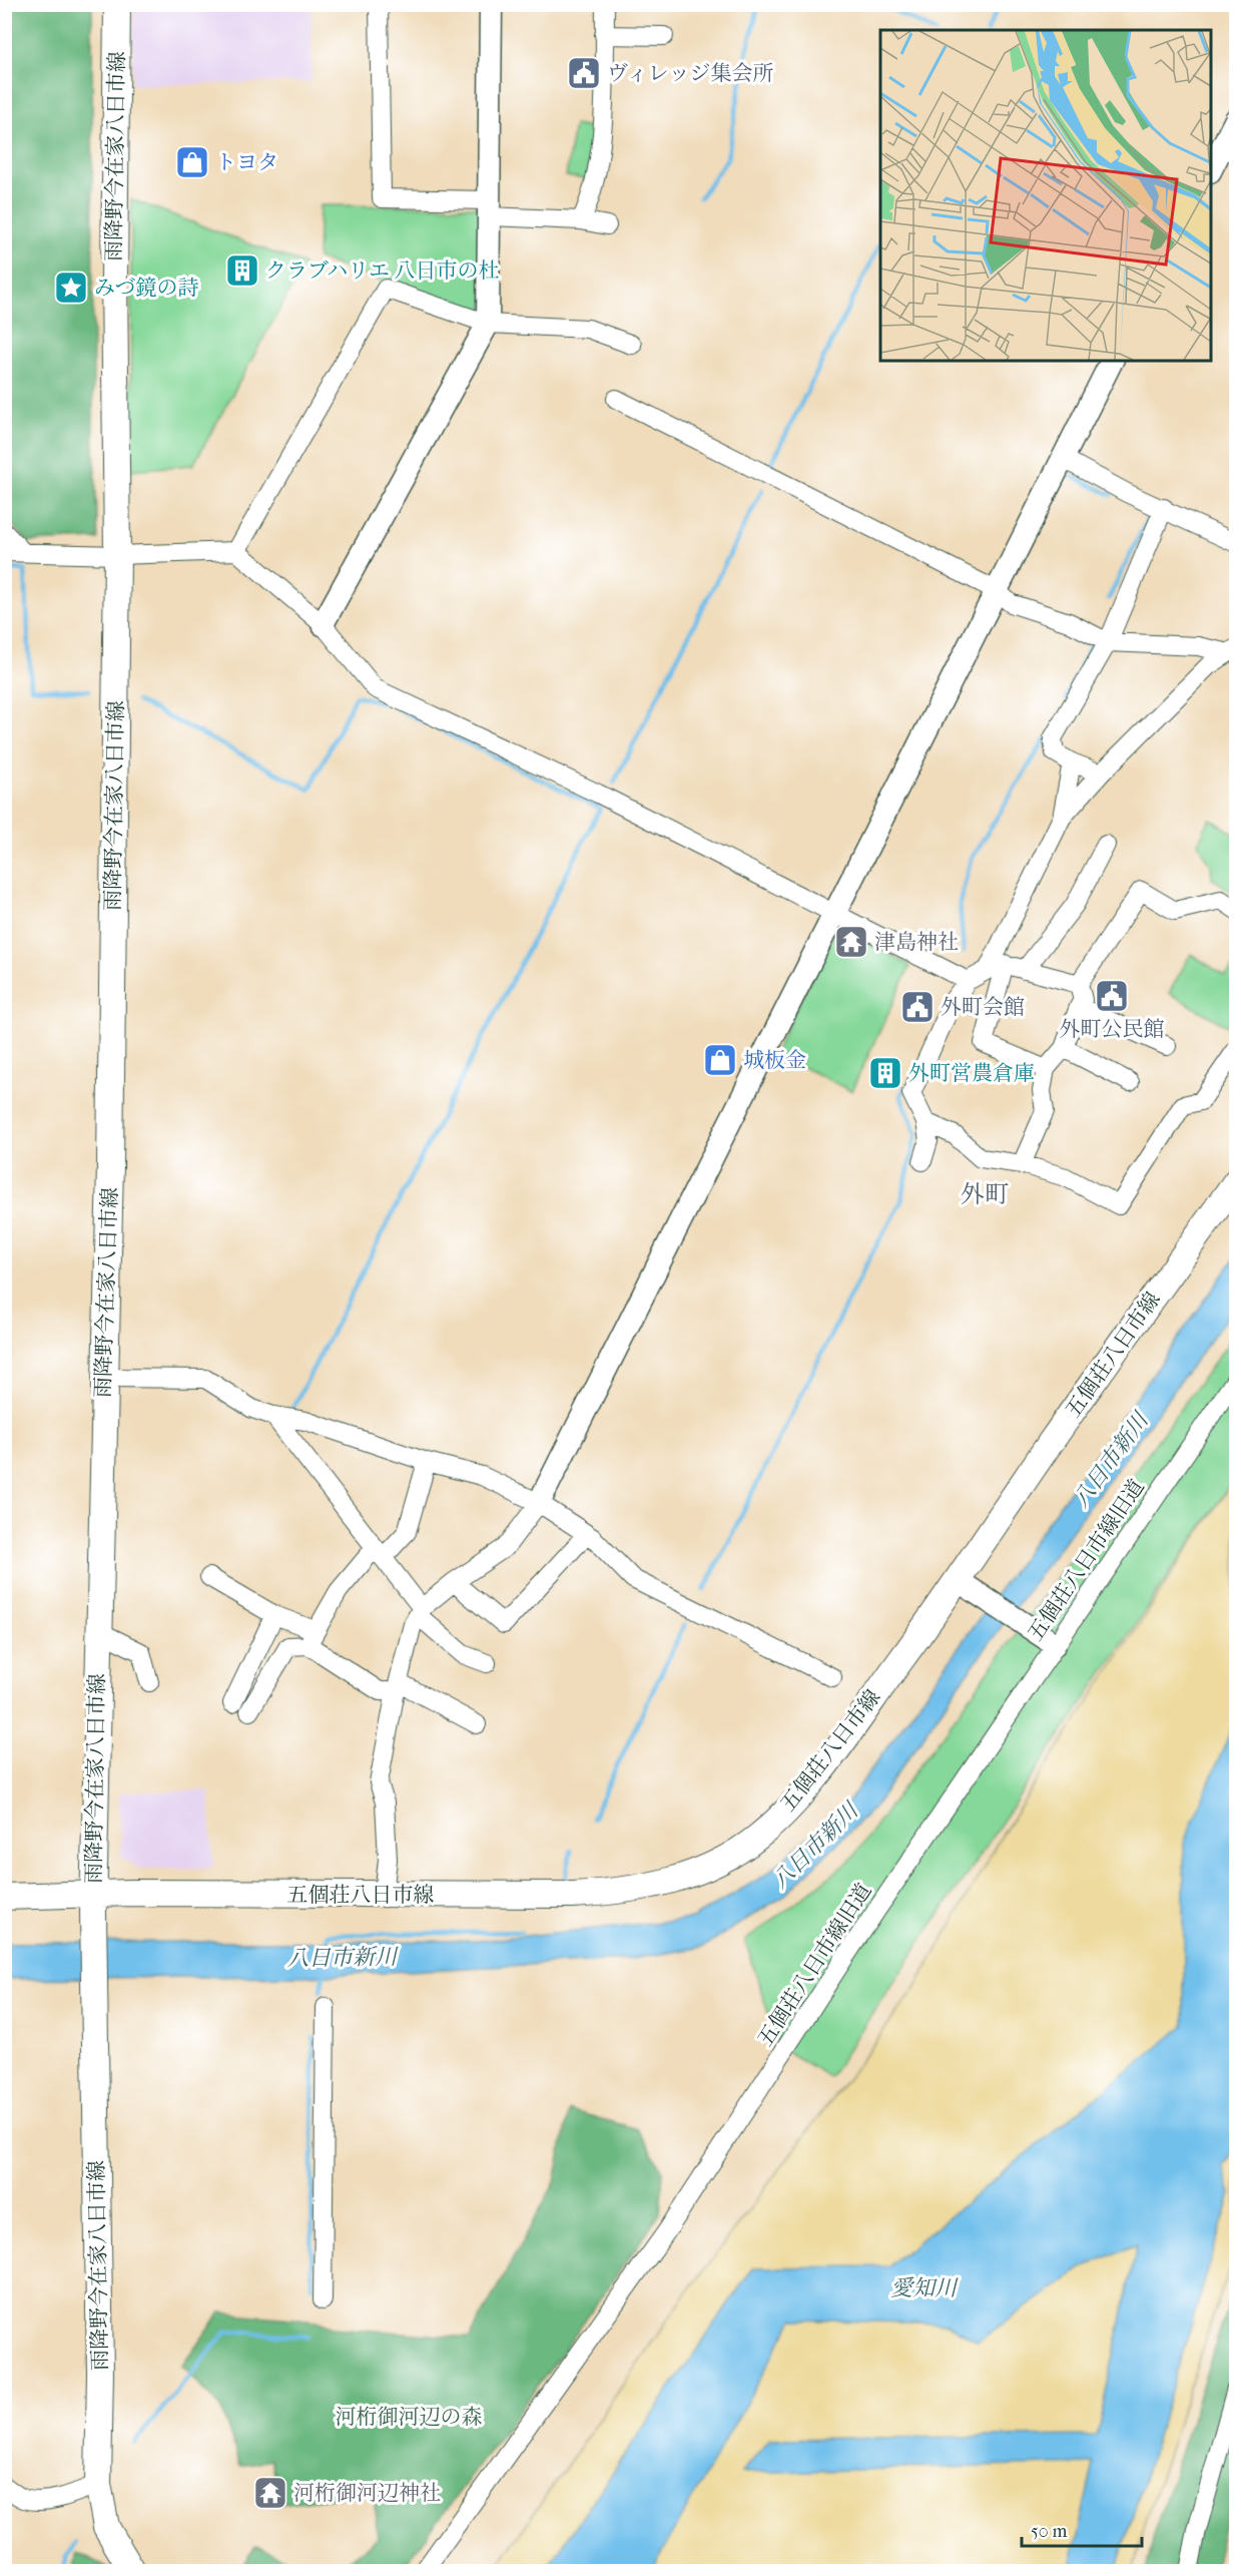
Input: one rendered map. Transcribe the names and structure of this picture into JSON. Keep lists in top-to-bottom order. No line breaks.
{"streets":{"main road":["雨降野今在家八日市線","五個荘八日市線"],"street":["五個荘八日市線旧道"]},"crossings":[["雨降野今在家八日市線","五個荘八日市線"]],"districts":["外町"],"water":["八日市新川","愛知川"],"parks":["河桁御河辺の森"],"places":{"public building":["ヴィレッジ集会所","外町公民館","外町会館"],"shop":["トヨタ","城板金"],"building":["クラブハリエ 八日市の杜","外町営農倉庫"],"place":["みづ鏡の詩"],"temple":["津島神社","河桁御河辺神社"]},"scale_bar":"50 m"}
